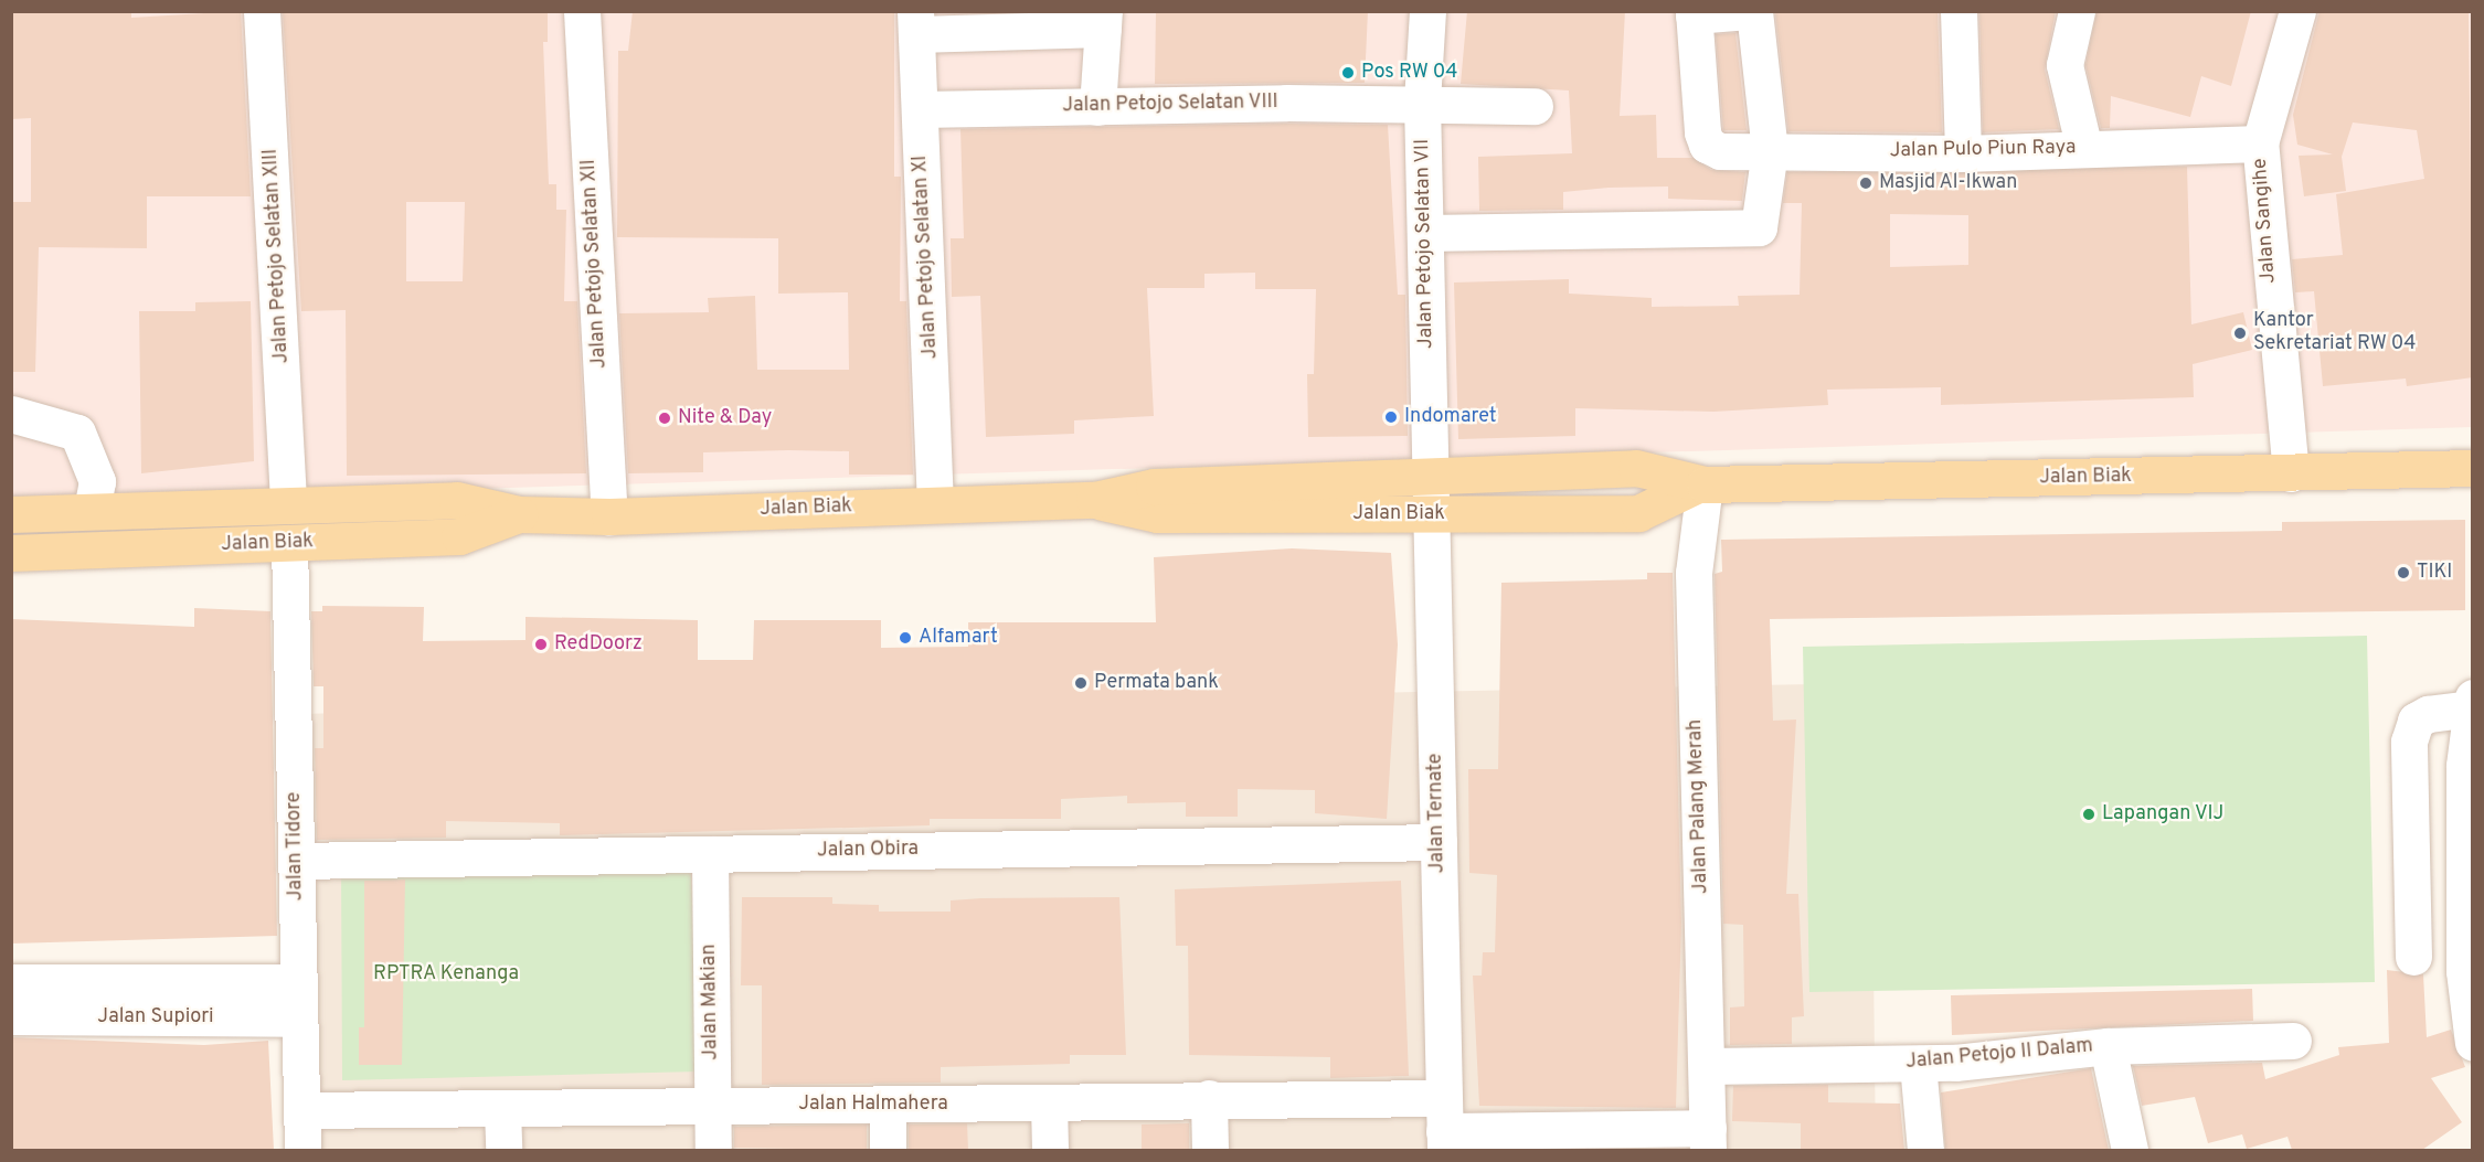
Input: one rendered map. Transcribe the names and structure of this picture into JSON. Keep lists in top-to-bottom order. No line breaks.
{"streets":{"main road":["Jalan Biak"],"street":["Jalan Petojo Selatan VIII","Jalan Pulo Piun Raya","Jalan Sangihe","Jalan Petojo Selatan VII","Jalan Petojo Selatan XIII","Jalan Petojo Selatan XI","Jalan Petojo Selatan XII","Jalan Palang Merah","Jalan Ternate","Jalan Tidore","Jalan Obira","Jalan Makian","Jalan Supiori","Jalan Petojo II Dalam","Jalan Halmahera"]},"crossings":[["Jalan Petojo Selatan VIII","Jalan Petojo Selatan VII"],["Jalan Petojo Selatan VIII","Jalan Petojo Selatan XI"],["Jalan Pulo Piun Raya","Jalan Sangihe"],["Jalan Sangihe","Jalan Biak"],["Jalan Petojo Selatan VII","Jalan Biak"],["Jalan Petojo Selatan VII","Jalan Ternate"],["Jalan Petojo Selatan XIII","Jalan Biak"],["Jalan Petojo Selatan XI","Jalan Biak"],["Jalan Petojo Selatan XII","Jalan Biak"],["Jalan Biak","Jalan Palang Merah"],["Jalan Biak","Jalan Ternate"],["Jalan Biak","Jalan Tidore"],["Jalan Palang Merah","Jalan Ternate"],["Jalan Palang Merah","Jalan Petojo II Dalam"],["Jalan Palang Merah","Jalan Halmahera"],["Jalan Ternate","Jalan Obira"],["Jalan Ternate","Jalan Halmahera"],["Jalan Tidore","Jalan Obira"],["Jalan Tidore","Jalan Supiori"],["Jalan Tidore","Jalan Halmahera"],["Jalan Obira","Jalan Makian"],["Jalan Makian","Jalan Halmahera"]],"parks":["RPTRA Kenanga"],"places":["Pos RW 04","Masjid Al-Ikwan","Kantor Sekretariat RW 04","Indomaret","Nite & Day","TIKI","Alfamart","RedDoorz","Permata bank","Lapangan VIJ"]}
